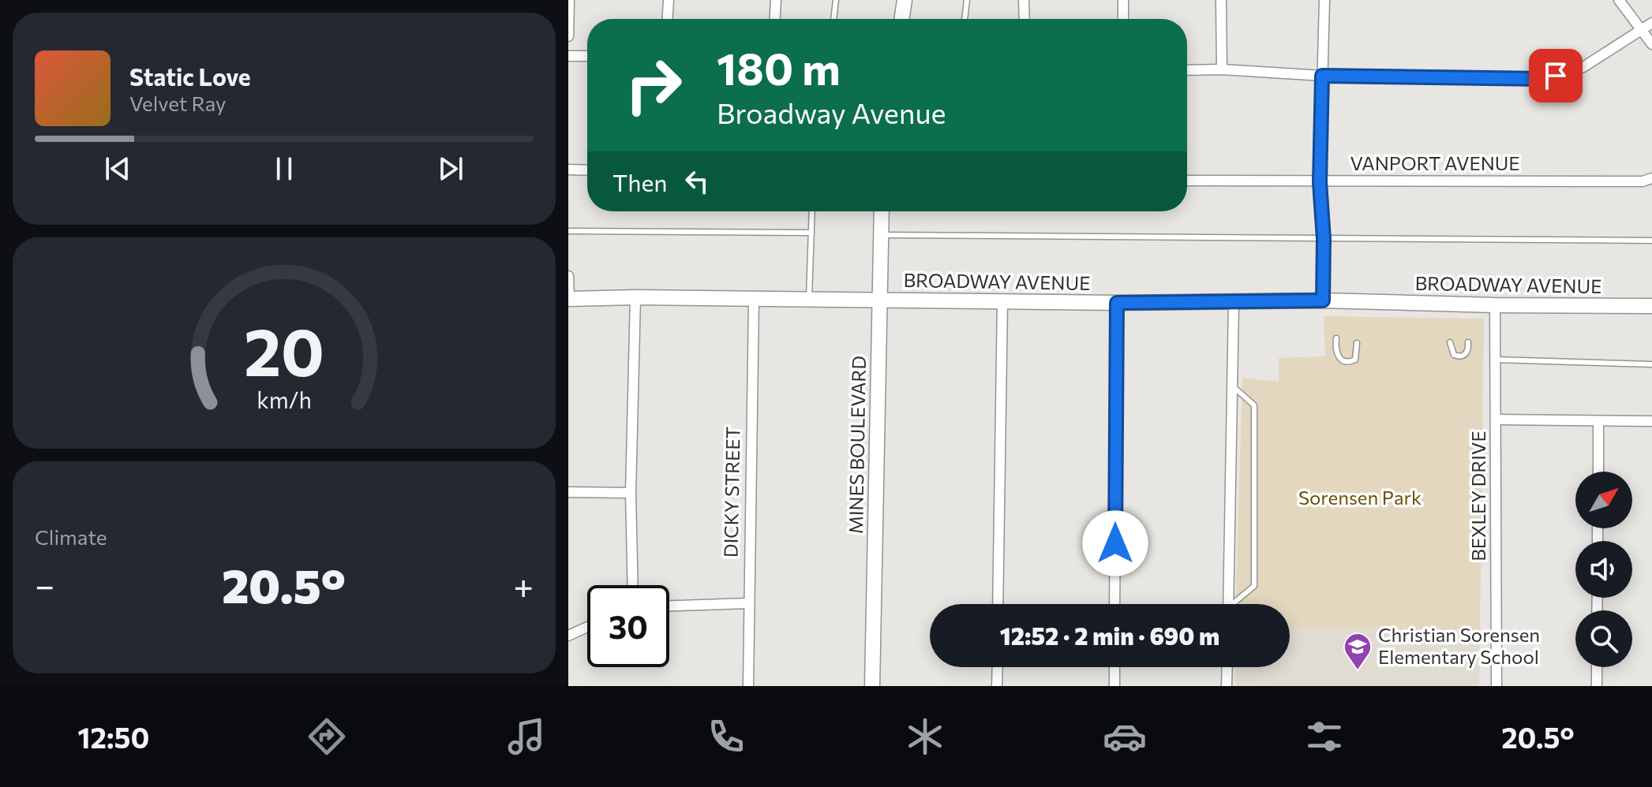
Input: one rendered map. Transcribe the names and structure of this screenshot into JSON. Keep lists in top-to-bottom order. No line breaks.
{"streets":{"street":["VANPORT AVENUE","BROADWAY AVENUE","MINES BOULEVARD","DICKY STREET","BEXLEY DRIVE"]},"crossings":[["BROADWAY AVENUE","MINES BOULEVARD"],["BROADWAY AVENUE","DICKY STREET"],["BROADWAY AVENUE","BEXLEY DRIVE"]],"parks":["Sorensen Park"],"places":{"school or university":["Christian Sorensen Elementary School"]},"north":"top right","page":{"turn":["180 m","Broadway Avenue"],"song":["Static Love","Velvet Ray"],"then":"Then","tile":"Climate","heat":["−","20.5°","+"],"limit":"30","trip":"12:52 · 2 min · 690 m","tabs":["12:50","20.5°"],"gauge":["20","km/h"]}}
